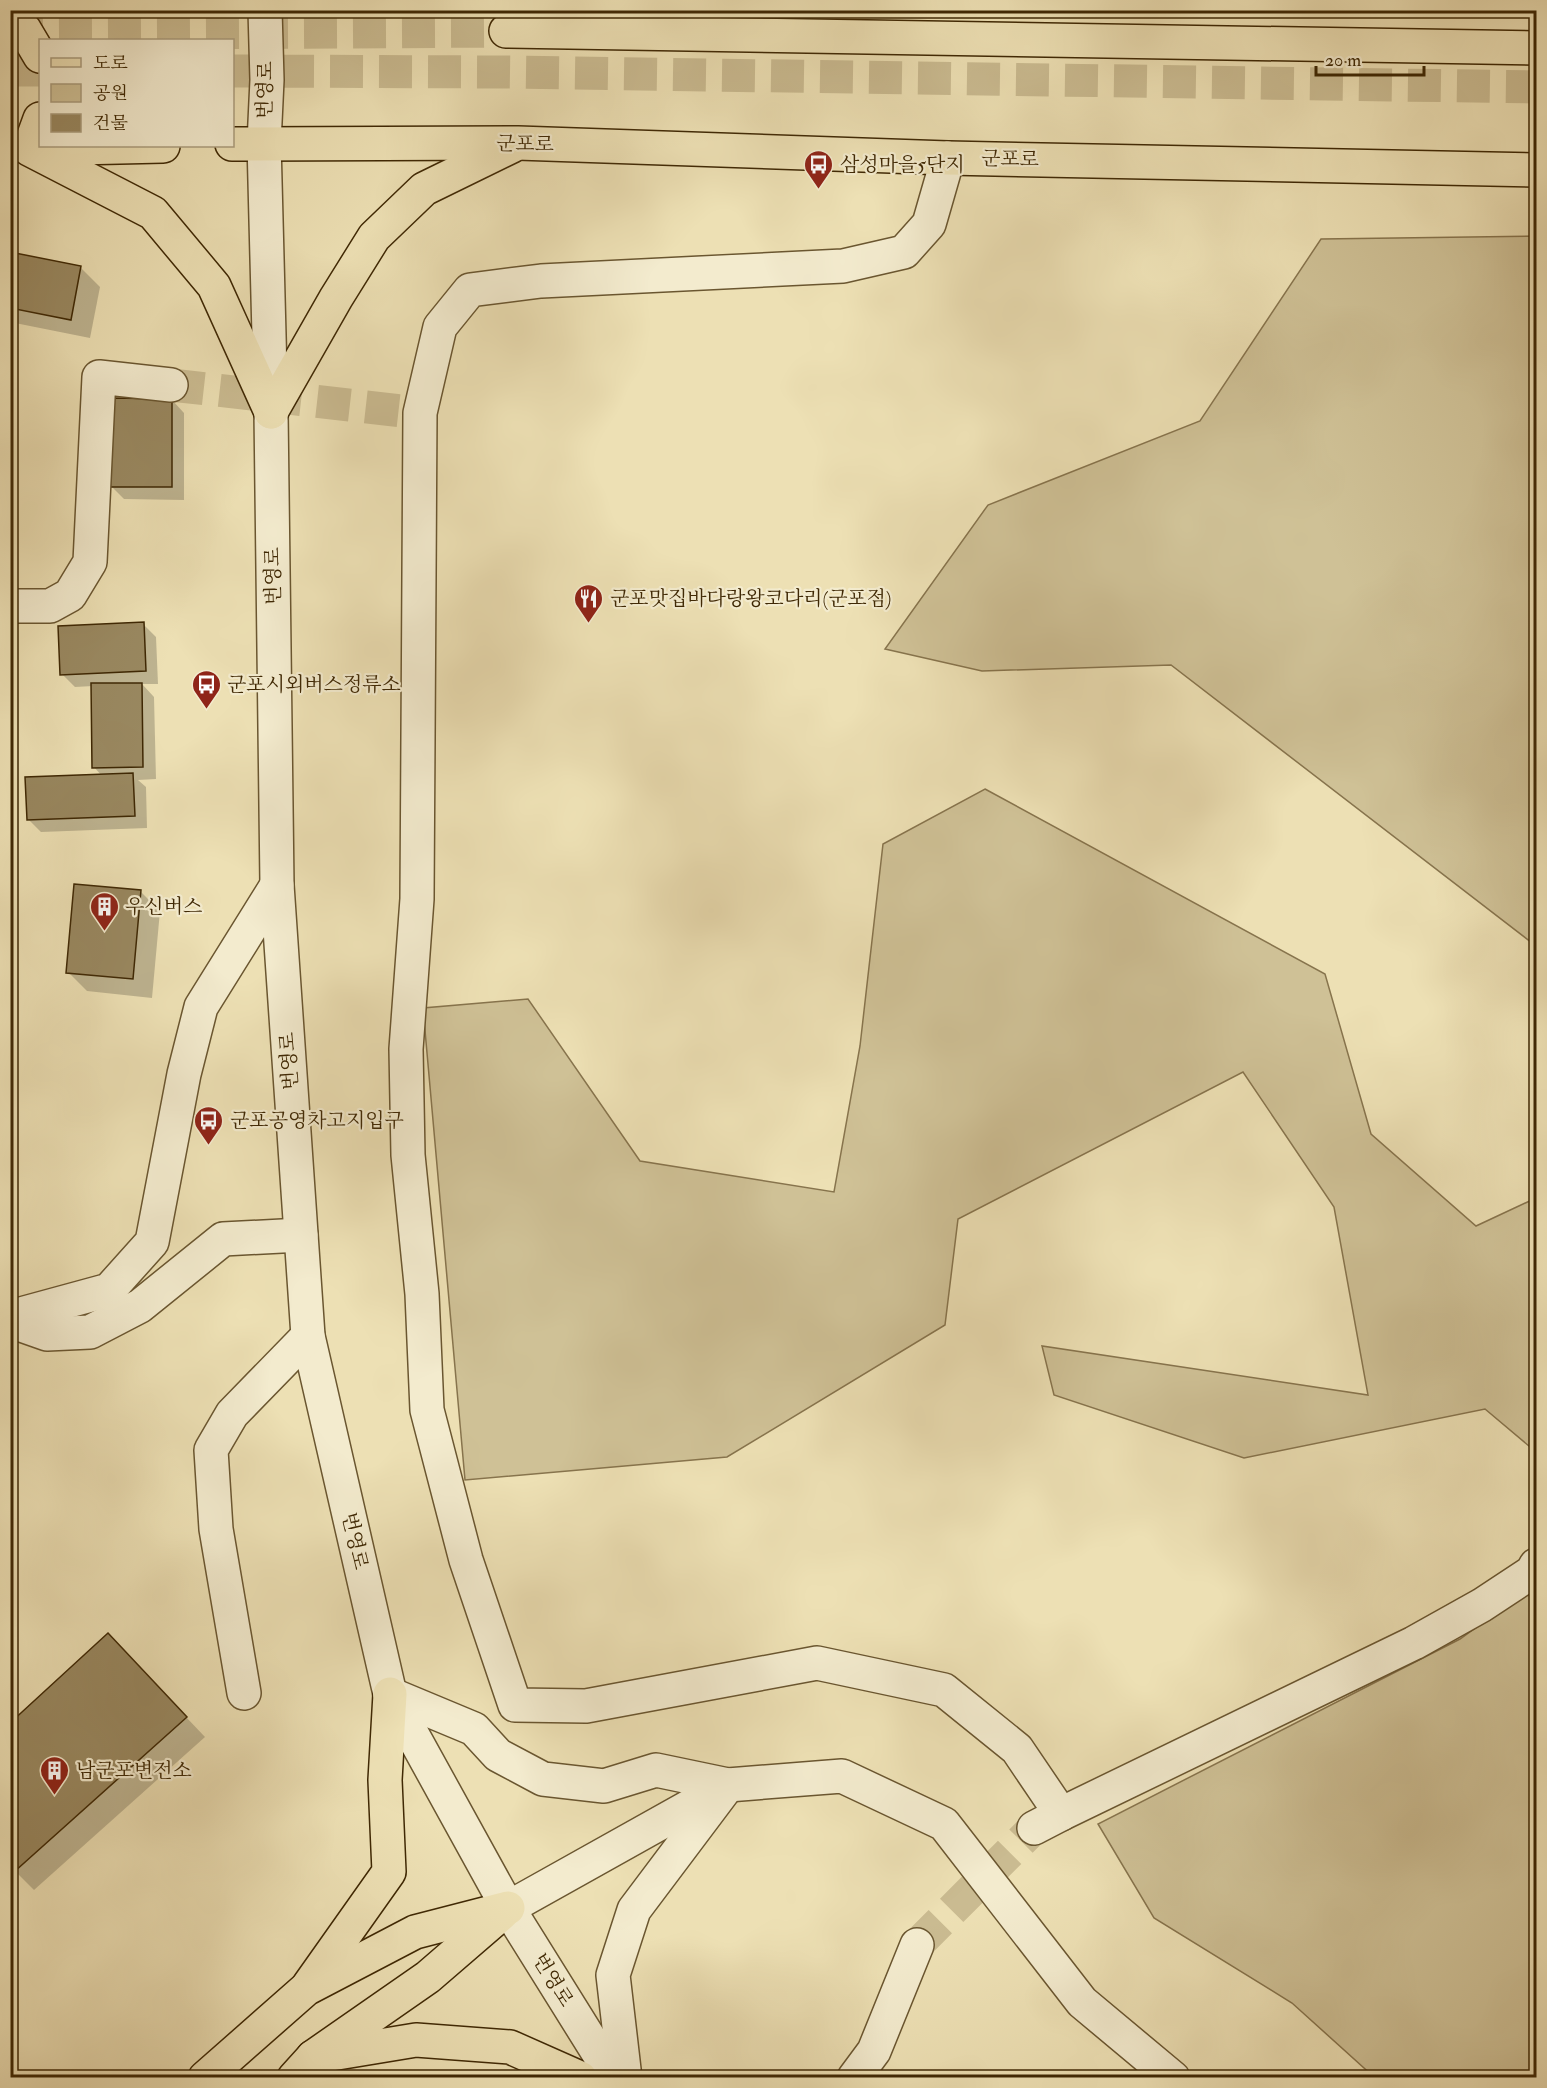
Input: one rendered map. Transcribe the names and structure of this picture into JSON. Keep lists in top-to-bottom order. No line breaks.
{"streets":{"main road":["군포로"],"street":["번영로"]},"crossings":[["번영로","군포로"]],"places":{"bus stop":["삼성마을5단지","군포시외버스정류소","군포공영차고지입구"],"restaurant":["군포맛집바다랑왕코다리(군포점)"],"building":["우신버스","남군포변전소"]},"legend":["도로","공원","건물"],"scale_bar":"20 m"}
